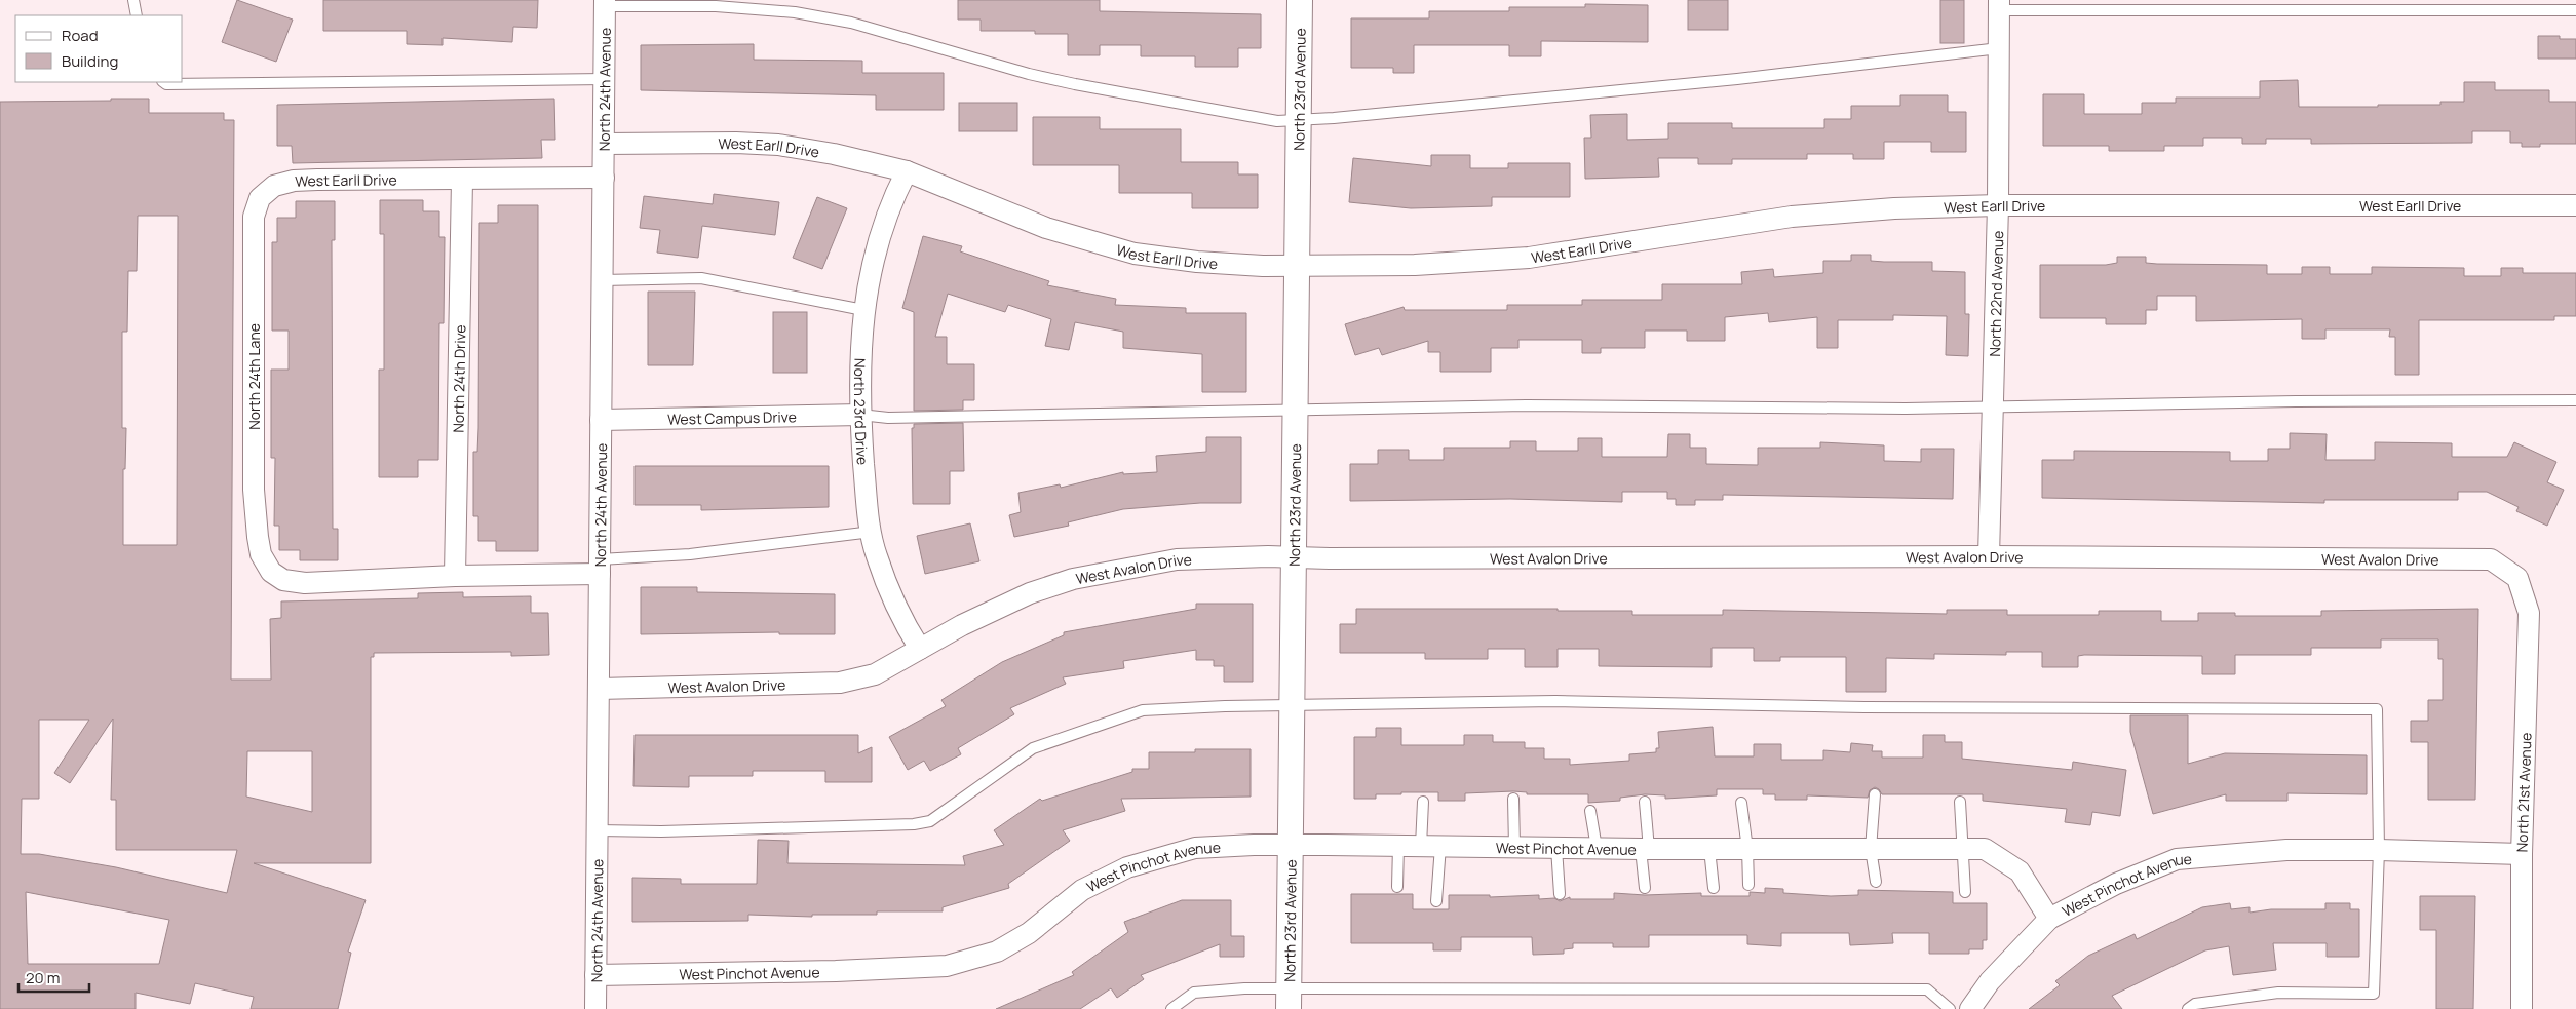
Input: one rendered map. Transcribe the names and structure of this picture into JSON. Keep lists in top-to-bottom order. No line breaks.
{"streets":{"street":["North 24th Avenue","North 23rd Avenue","West Earll Drive","North 22nd Avenue","North 24th Lane","North 24th Drive","North 23rd Drive","West Campus Drive","West Avalon Drive","North 21st Avenue","West Pinchot Avenue"]},"crossings":[["North 24th Avenue","West Earll Drive"],["North 24th Avenue","West Campus Drive"],["North 24th Avenue","West Avalon Drive"],["North 24th Avenue","West Pinchot Avenue"],["North 23rd Avenue","West Earll Drive"],["North 23rd Avenue","West Avalon Drive"],["North 23rd Avenue","West Pinchot Avenue"],["West Earll Drive","North 22nd Avenue"],["West Earll Drive","North 24th Lane"],["West Earll Drive","North 24th Drive"],["West Earll Drive","North 23rd Drive"],["North 22nd Avenue","West Avalon Drive"],["North 24th Lane","North 24th Drive"],["North 23rd Drive","West Campus Drive"],["North 23rd Drive","West Avalon Drive"],["West Avalon Drive","North 21st Avenue"],["North 21st Avenue","West Pinchot Avenue"]],"legend":["Road","Building"],"scale_bar":"20 m"}
